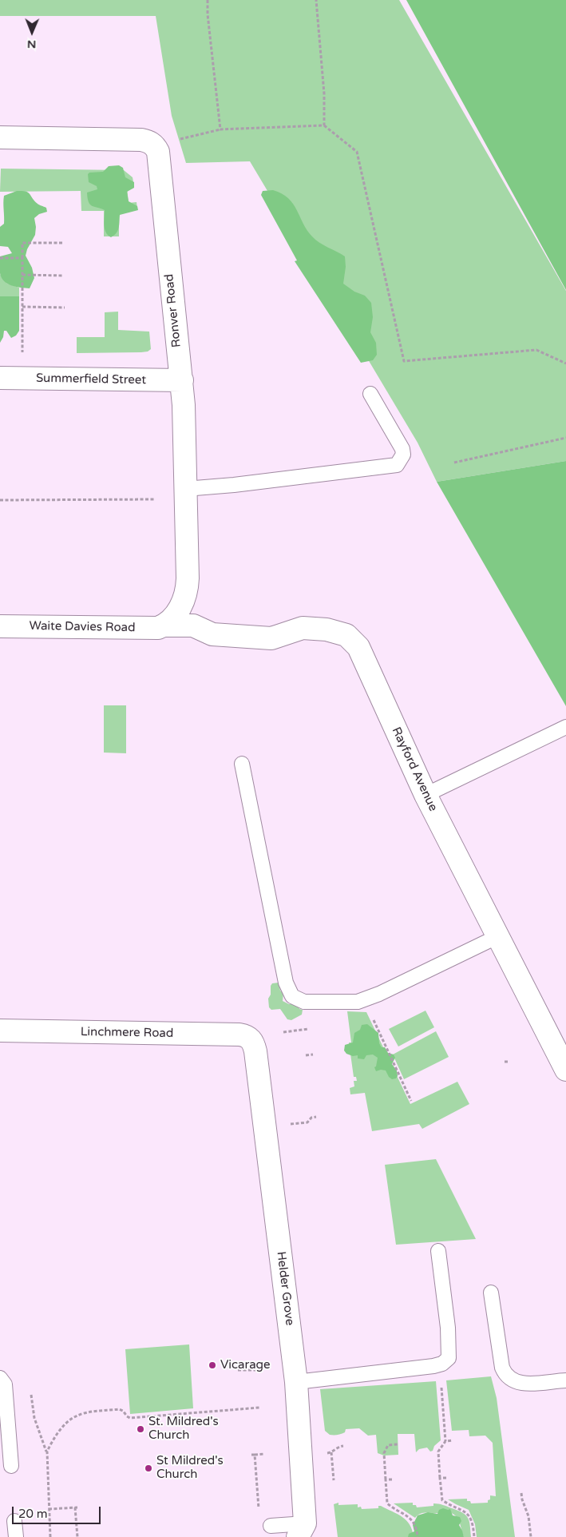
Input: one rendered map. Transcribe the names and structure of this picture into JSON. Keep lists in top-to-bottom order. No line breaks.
{"streets":{"street":["Ronver Road","Summerfield Street","Waite Davies Road","Rayford Avenue","Linchmere Road","Helder Grove"]},"crossings":[["Ronver Road","Summerfield Street"],["Ronver Road","Waite Davies Road"],["Ronver Road","Rayford Avenue"],["Waite Davies Road","Rayford Avenue"],["Linchmere Road","Helder Grove"]],"places":["Vicarage","St. Mildred's Church","St Mildred's Church"],"scale_bar":"20 m","north":"bottom"}
